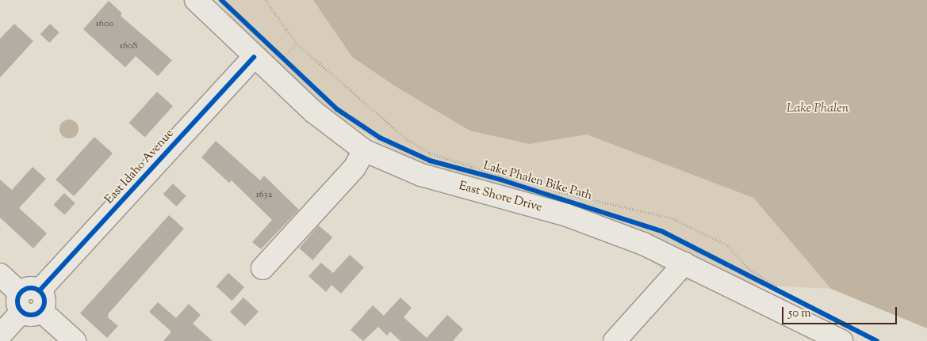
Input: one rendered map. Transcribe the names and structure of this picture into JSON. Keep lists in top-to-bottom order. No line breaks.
{"streets":{"street":["East Idaho Avenue","East Shore Drive"],"cycle path":["Lake Phalen Bike Path"]},"crossings":[["East Idaho Avenue","East Shore Drive"]],"water":["Lake Phalen"],"house_numbers":["1600","1608","1632"],"scale_bar":"50 m"}
